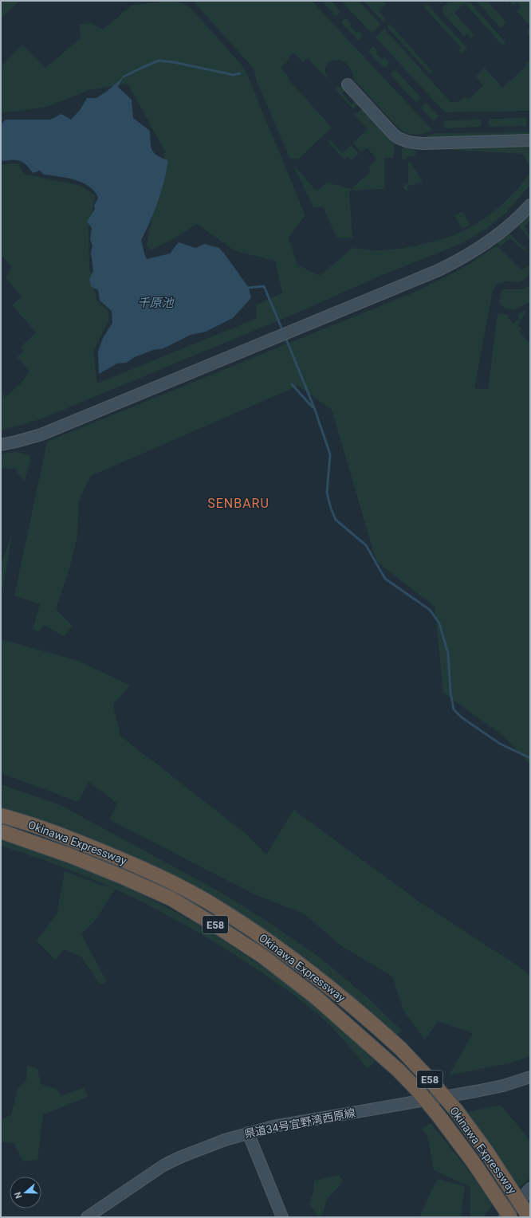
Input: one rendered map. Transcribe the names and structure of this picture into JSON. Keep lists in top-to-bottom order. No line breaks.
{"streets":{"highway":["Okinawa Expressway","E58"],"street":["県道34号宜野湾西原線"]},"districts":["SENBARU"],"water":["千原池"],"north":"left"}
